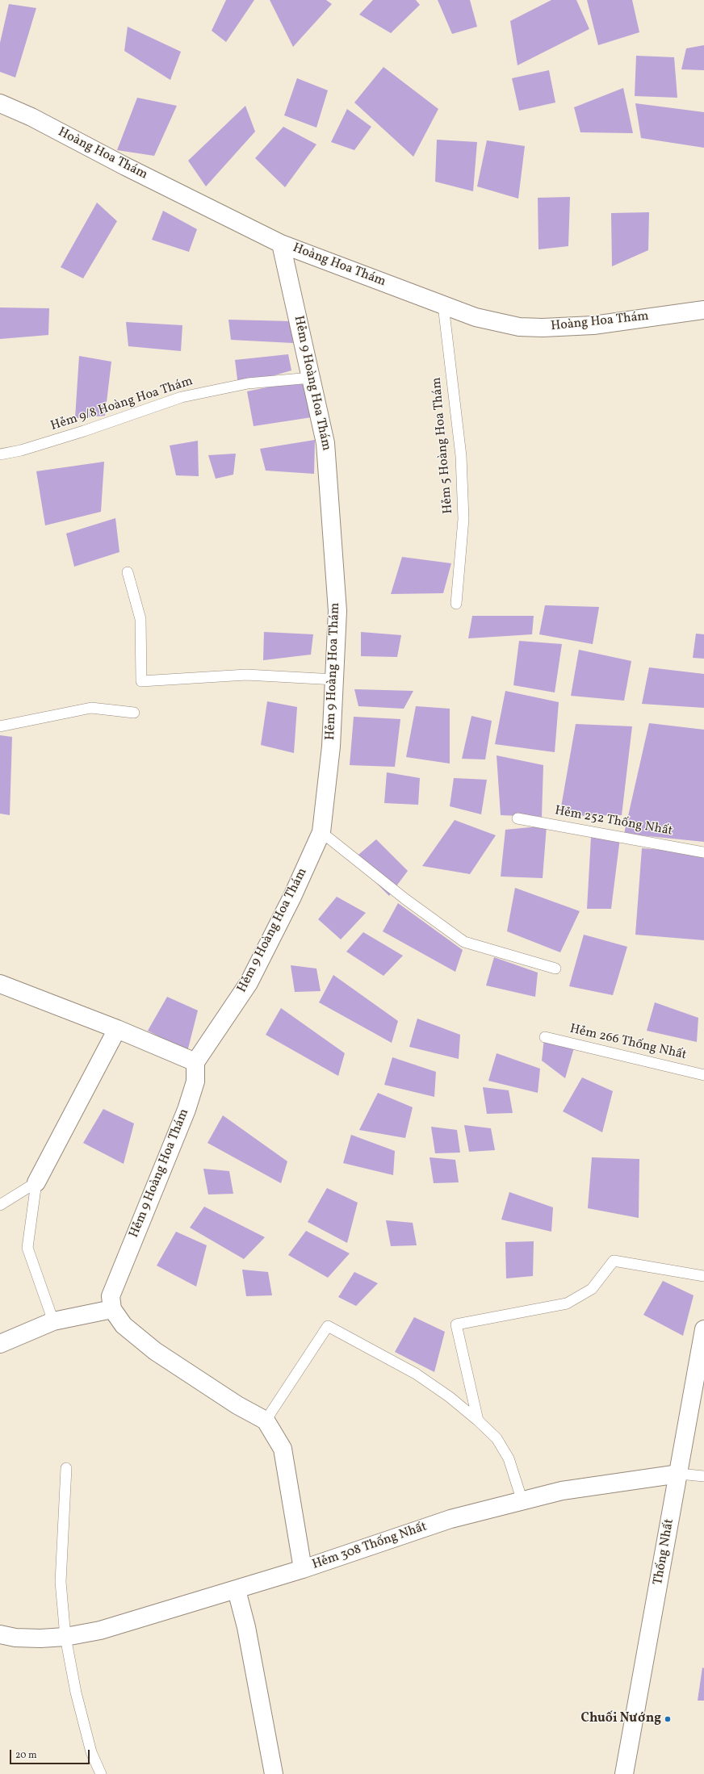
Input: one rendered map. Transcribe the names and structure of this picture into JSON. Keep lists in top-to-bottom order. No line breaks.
{"streets":{"street":["Hoàng Hoa Thám","Hẻm 9 Hoàng Hoa Thám","Hẻm 308 Thống Nhất","Thống Nhất"],"lane":["Hẻm 9/8 Hoàng Hoa Thám","Hẻm 5 Hoàng Hoa Thám","Hẻm 252 Thống Nhất","Hẻm 266 Thống Nhất"]},"crossings":[["Hoàng Hoa Thám","Hẻm 9 Hoàng Hoa Thám"],["Hoàng Hoa Thám","Hẻm 5 Hoàng Hoa Thám"],["Hẻm 9 Hoàng Hoa Thám","Hẻm 9/8 Hoàng Hoa Thám"],["Hẻm 308 Thống Nhất","Thống Nhất"]],"places":["Chuối Nướng"],"scale_bar":"20 m"}
